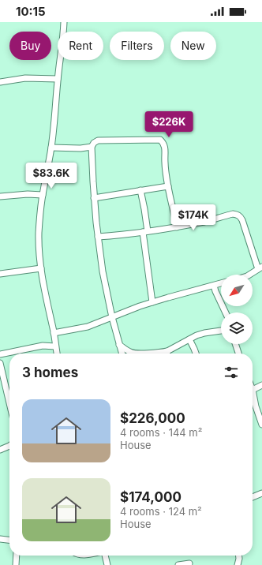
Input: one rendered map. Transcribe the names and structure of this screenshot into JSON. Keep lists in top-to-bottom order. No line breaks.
{"north":"bottom left","page":{"status":"10:15","chip":["Buy","Rent","Filters","New"],"price":["$226K","$83.6K","$174K"],"heading":"3 homes","list":[{"name":"$226,000","note":"4 rooms · 144 m² · House"},{"name":"$174,000","note":"4 rooms · 124 m² · House"}]}}
